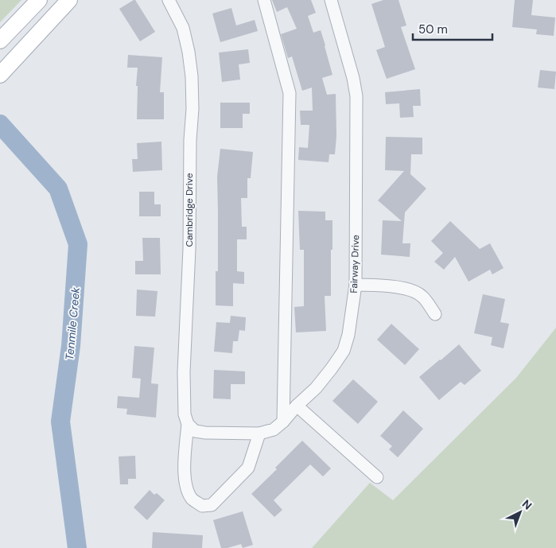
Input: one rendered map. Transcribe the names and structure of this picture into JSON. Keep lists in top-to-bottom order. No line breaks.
{"streets":{"street":["Cambridge Drive","Fairway Drive"]},"water":["Tenmile Creek"],"scale_bar":"50 m","north":"top right"}
